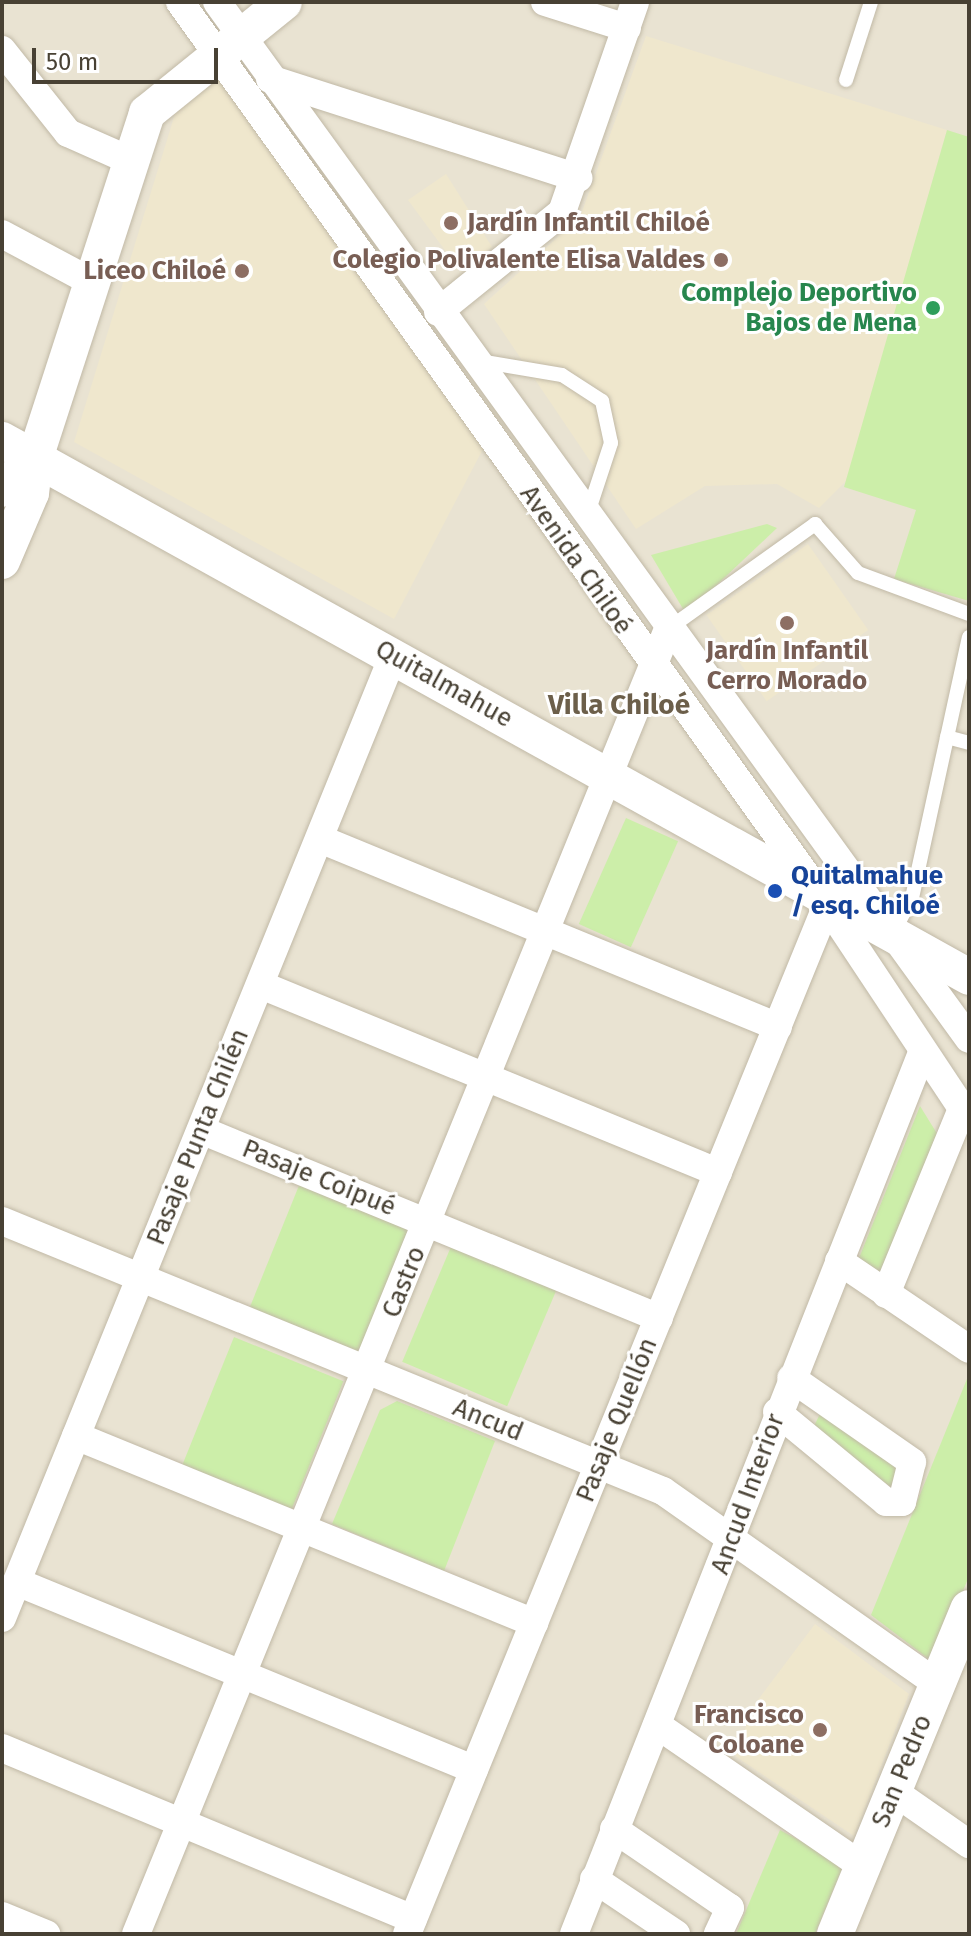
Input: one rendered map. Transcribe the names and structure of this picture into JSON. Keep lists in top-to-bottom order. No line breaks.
{"streets":{"street":["Avenida Chiloé","Quitalmahue","Pasaje Punta Chilén","Pasaje Coipué","Castro","Ancud","Pasaje Quellón","Ancud Interior","San Pedro"]},"crossings":[["Avenida Chiloé","Quitalmahue"],["Avenida Chiloé","Castro"],["Avenida Chiloé","Pasaje Quellón"],["Avenida Chiloé","Ancud Interior"],["Quitalmahue","Pasaje Punta Chilén"],["Quitalmahue","Castro"],["Quitalmahue","Pasaje Quellón"],["Pasaje Punta Chilén","Pasaje Coipué"],["Pasaje Punta Chilén","Ancud"],["Pasaje Coipué","Castro"],["Pasaje Coipué","Pasaje Quellón"],["Castro","Ancud"],["Ancud","Pasaje Quellón"],["Ancud","Ancud Interior"],["Ancud","San Pedro"]],"districts":["Villa Chiloé"],"places":["Jardín Infantil Chiloé","Colegio Polivalente Elisa Valdes","Liceo Chiloé","Complejo Deportivo Bajos de Mena","Jardín Infantil Cerro Morado","Quitalmahue / esq. Chiloé","Francisco Coloane"],"scale_bar":"50 m"}
